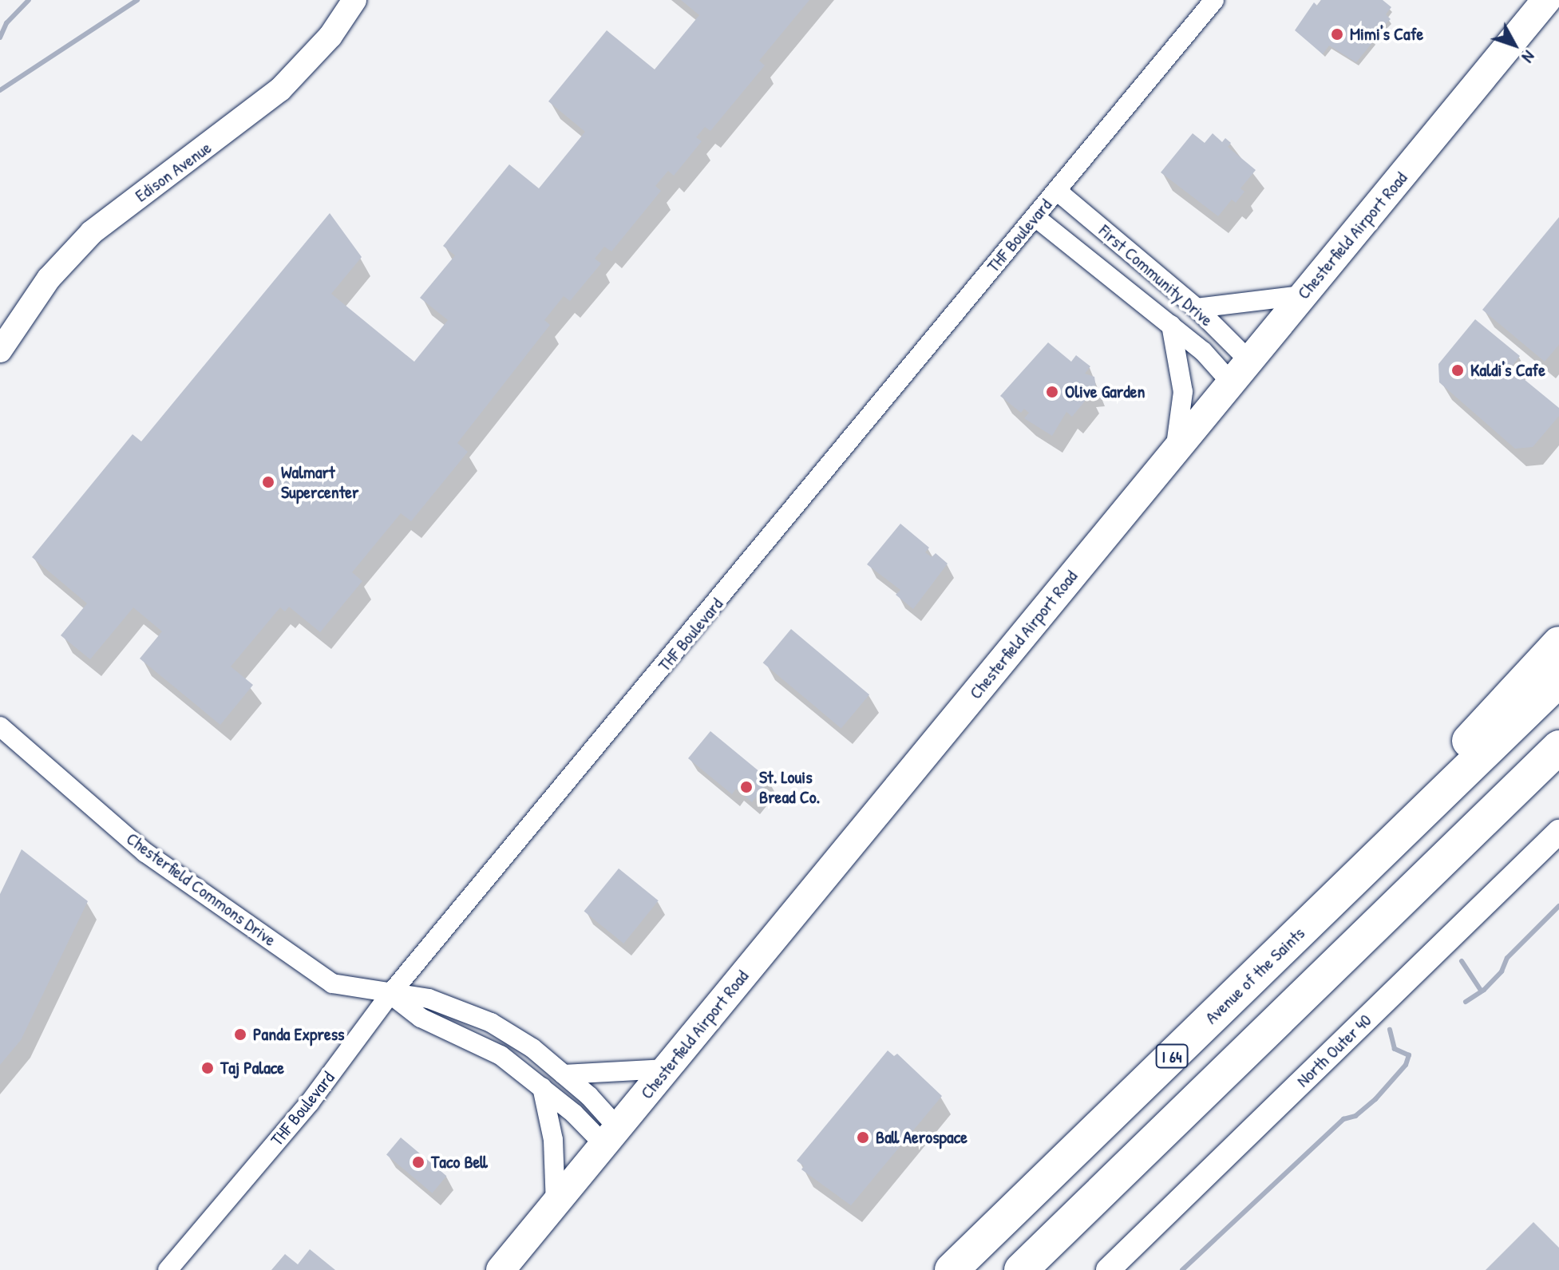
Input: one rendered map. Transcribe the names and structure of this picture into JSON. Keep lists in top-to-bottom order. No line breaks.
{"streets":{"highway":["Avenue of the Saints","I 64"],"main road":["Chesterfield Airport Road"],"street":["Edison Avenue","THF Boulevard","First Community Drive","Chesterfield Commons Drive","North Outer 40"]},"crossings":[["THF Boulevard","First Community Drive"],["THF Boulevard","Chesterfield Commons Drive"],["Chesterfield Airport Road","First Community Drive"],["Chesterfield Airport Road","Chesterfield Commons Drive"]],"places":["Mimi's Cafe","Kaldi's Cafe","Olive Garden","Walmart Supercenter","St. Louis Bread Co.","Panda Express","Taj Palace","Ball Aerospace","Taco Bell"],"north":"bottom right"}
